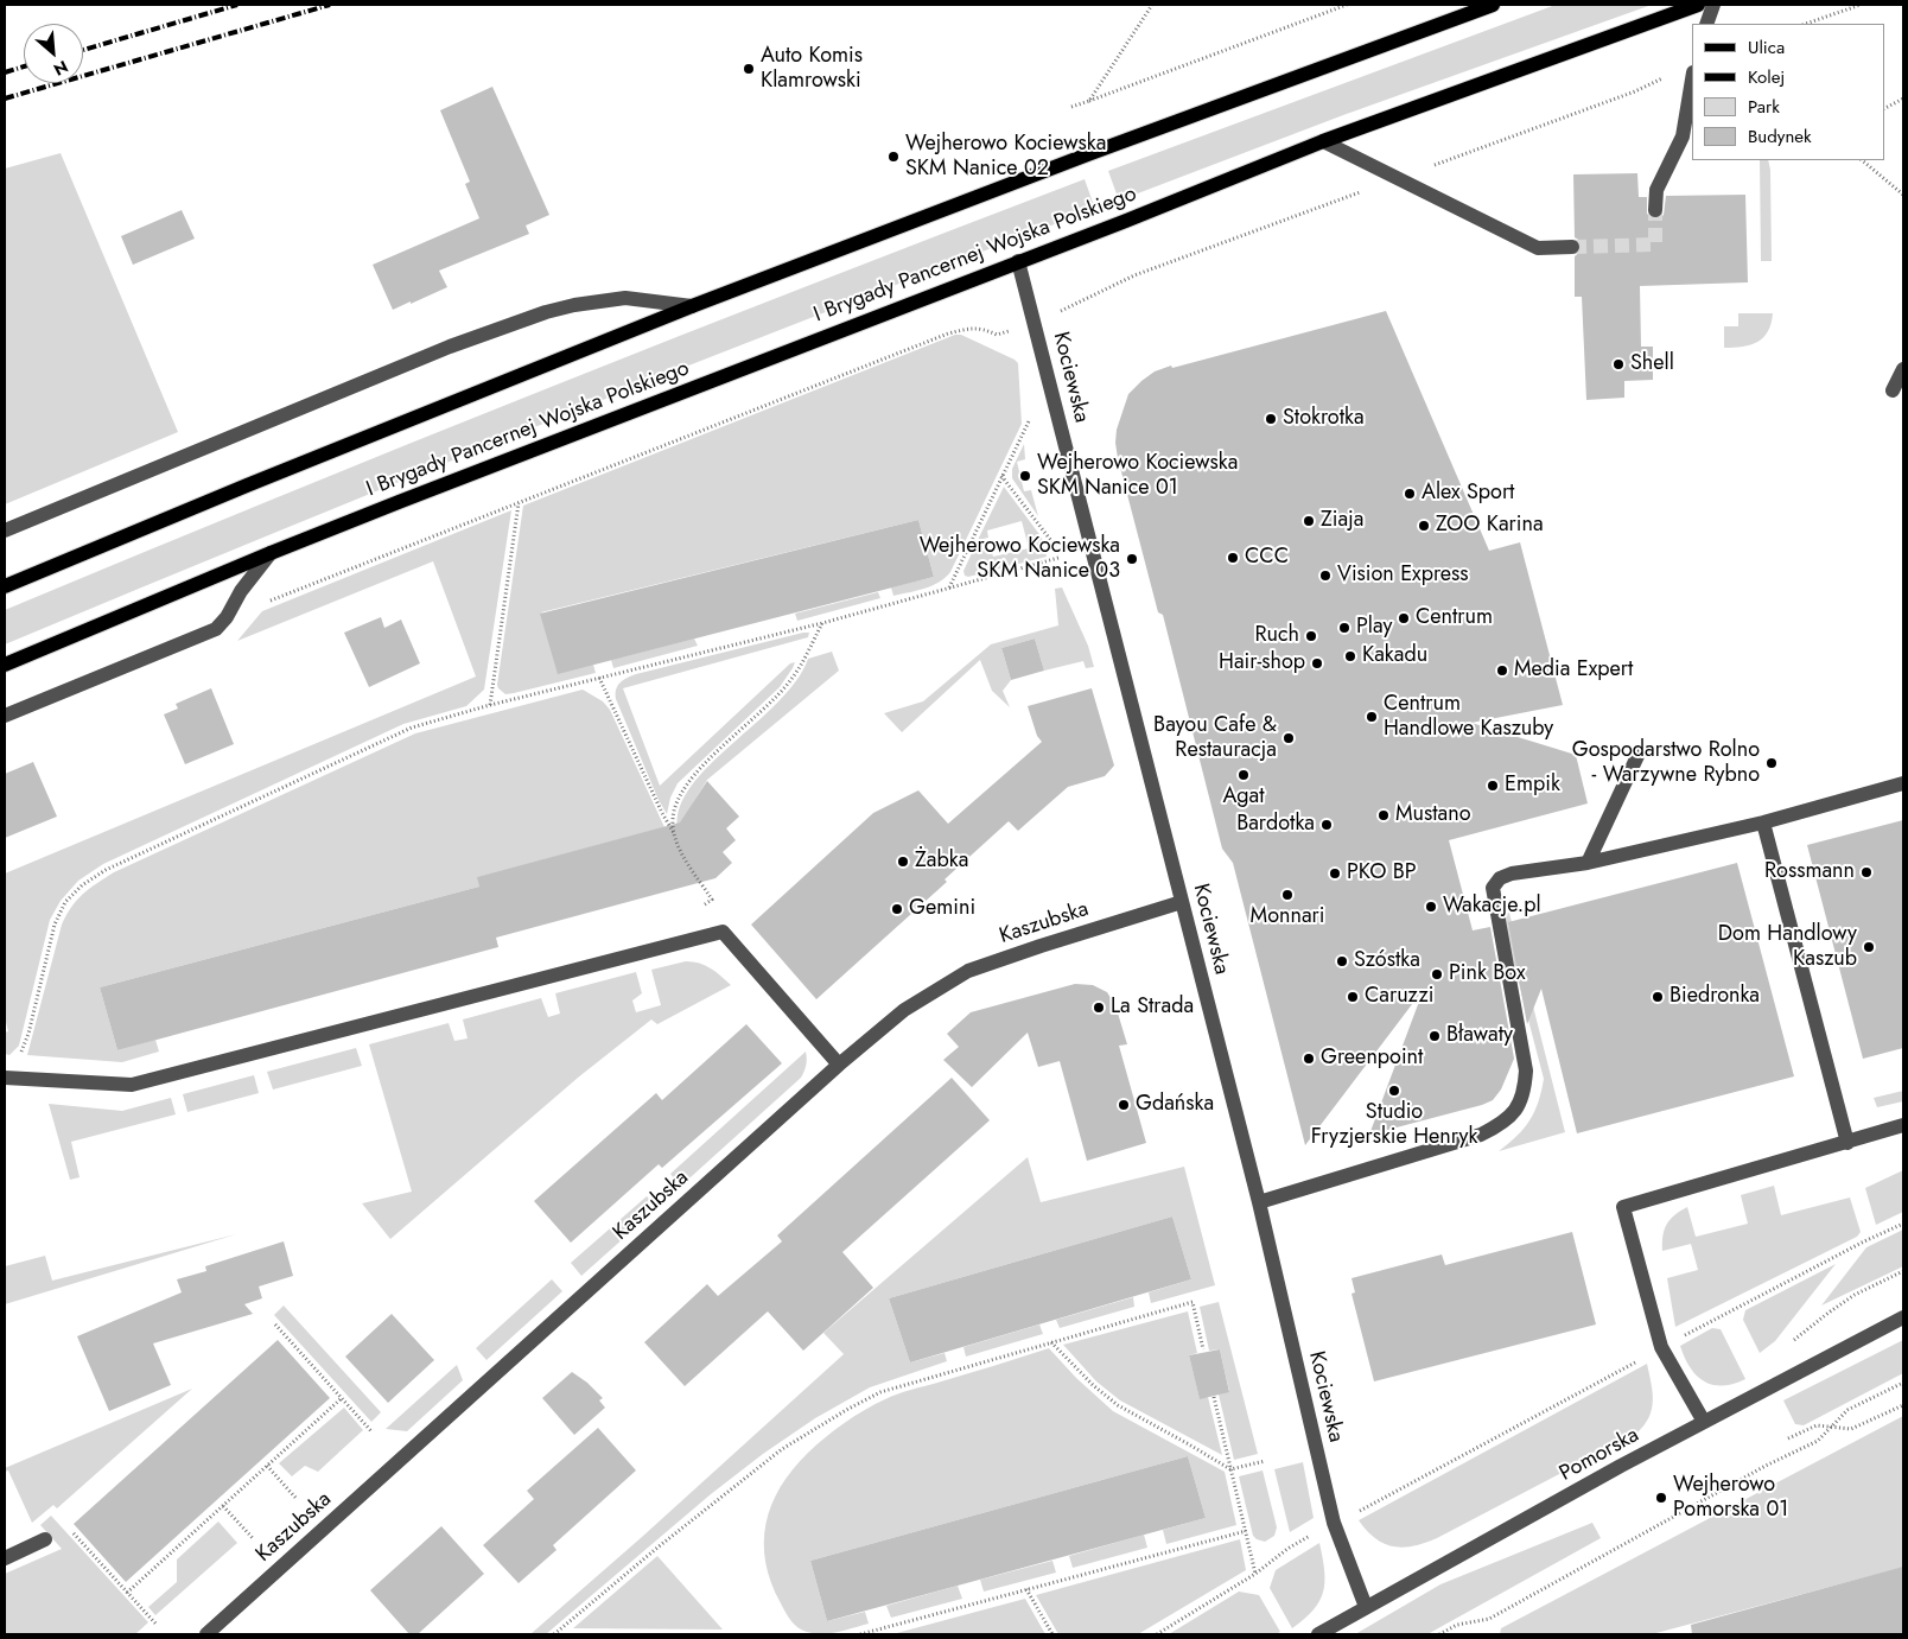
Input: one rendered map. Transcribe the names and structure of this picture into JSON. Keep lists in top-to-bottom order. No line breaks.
{"streets":{"main road":["I Brygady Pancernej Wojska Polskiego"],"street":["Kociewska","Kaszubska","Pomorska"]},"crossings":[["I Brygady Pancernej Wojska Polskiego","Kociewska"],["Kociewska","Kaszubska"],["Kociewska","Pomorska"]],"places":["Auto Komis Klamrowski","Wejherowo Kociewska SKM Nanice 02","Shell","Stokrotka","Wejherowo Kociewska SKM Nanice 01","Alex Sport","Ziaja","ZOO Karina","CCC","Wejherowo Kociewska SKM Nanice 03","Vision Express","Centrum","Play","Ruch","Kakadu","Hair-shop","Media Expert","Centrum Handlowe Kaszuby","Bayou Cafe & Restauracja","Gospodarstwo Rolno - Warzywne Rybno","Agat","Empik","Mustano","Bardotka","Żabka","Rossmann","PKO BP","Monnari","Wakacje.pl","Gemini","Dom Handlowy Kaszub","Szóstka","Pink Box","Caruzzi","Biedronka","La Strada","Bławaty","Greenpoint","Studio Fryzjerskie Henryk","Gdańska","Wejherowo Pomorska 01"],"legend":["Ulica","Kolej","Park","Budynek"],"north":"bottom right"}
